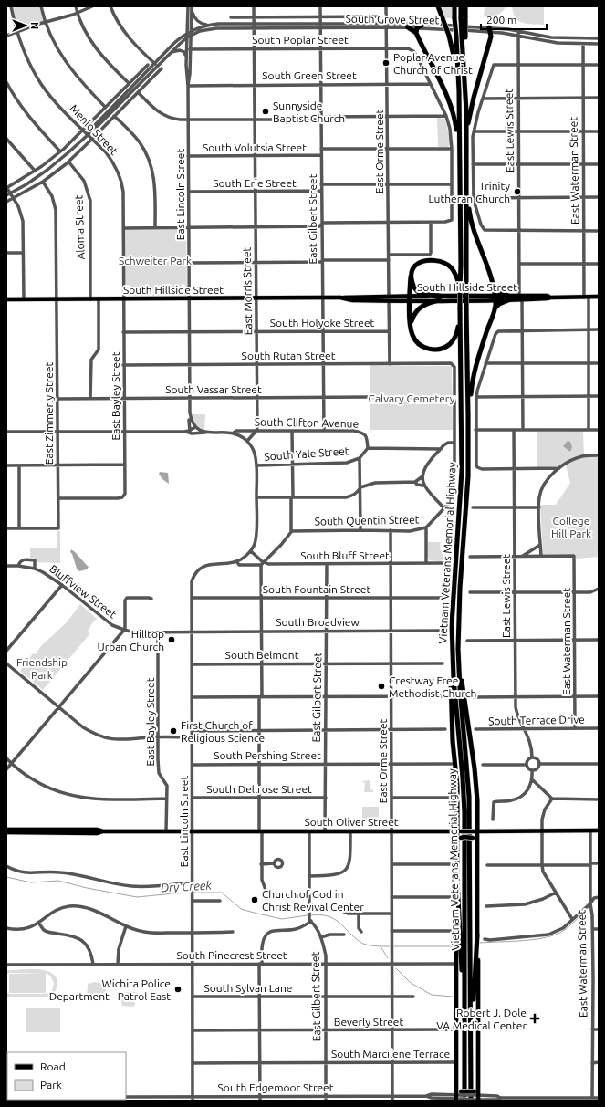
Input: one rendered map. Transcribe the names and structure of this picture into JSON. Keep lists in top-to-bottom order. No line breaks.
{"streets":{"highway":["Vietnam Veterans Memorial Highway"],"main road":["South Hillside Street","South Oliver Street"],"street":["South Grove Street","South Poplar Street","South Green Street","Menlo Street","East Lewis Street","South Volutsia Street","East Orme Street","East Waterman Street","South Erie Street","East Lincoln Street","East Gilbert Street","Aloma Street","East Morris Street","South Holyoke Street","South Rutan Street","South Vassar Street","East Bayley Street","East Zimmerly Street","South Clifton Avenue","South Yale Street","South Quentin Street","South Bluff Street","South Fountain Street","Bluffview Street","South Broadview","South Belmont","South Terrace Drive","South Pershing Street","South Dellrose Street","South Pinecrest Street","South Sylvan Lane","Beverly Street","South Marcilene Terrace","South Edgemoor Street"]},"crossings":[["South Grove Street","Menlo Street"],["South Grove Street","East Lewis Street"],["South Grove Street","East Orme Street"],["South Grove Street","East Waterman Street"],["South Grove Street","East Lincoln Street"],["South Grove Street","East Gilbert Street"],["South Grove Street","East Morris Street"],["South Poplar Street","South Green Street"],["South Poplar Street","East Orme Street"],["South Poplar Street","East Lincoln Street"],["South Poplar Street","East Gilbert Street"],["South Poplar Street","East Morris Street"],["South Green Street","East Orme Street"],["South Green Street","East Lincoln Street"],["South Green Street","East Gilbert Street"],["South Green Street","East Morris Street"],["Menlo Street","South Hillside Street"],["Menlo Street","East Bayley Street"],["East Lewis Street","South Hillside Street"],["East Lewis Street","South Terrace Drive"],["South Volutsia Street","East Orme Street"],["South Volutsia Street","East Lincoln Street"],["South Volutsia Street","East Gilbert Street"],["South Volutsia Street","East Morris Street"],["East Orme Street","South Hillside Street"],["East Orme Street","South Holyoke Street"],["East Orme Street","South Rutan Street"],["East Orme Street","South Quentin Street"],["East Orme Street","South Bluff Street"],["East Orme Street","South Fountain Street"],["East Orme Street","South Broadview"],["East Orme Street","South Belmont"],["East Orme Street","South Pershing Street"],["East Orme Street","South Oliver Street"],["East Orme Street","South Pinecrest Street"],["East Orme Street","South Sylvan Lane"],["East Orme Street","Beverly Street"],["East Orme Street","South Marcilene Terrace"],["East Orme Street","South Edgemoor Street"],["East Waterman Street","South Hillside Street"],["East Waterman Street","South Terrace Drive"],["East Waterman Street","South Oliver Street"],["East Waterman Street","South Edgemoor Street"],["South Erie Street","East Lincoln Street"],["South Erie Street","East Gilbert Street"],["South Erie Street","East Morris Street"],["East Lincoln Street","South Hillside Street"],["East Lincoln Street","South Holyoke Street"],["East Lincoln Street","South Rutan Street"],["East Lincoln Street","South Vassar Street"],["East Lincoln Street","South Clifton Avenue"],["East Lincoln Street","South Bluff Street"],["East Lincoln Street","South Fountain Street"],["East Lincoln Street","Bluffview Street"],["East Lincoln Street","South Broadview"],["East Lincoln Street","South Belmont"],["East Lincoln Street","South Pershing Street"],["East Lincoln Street","South Dellrose Street"],["East Lincoln Street","South Oliver Street"],["East Lincoln Street","South Pinecrest Street"],["East Lincoln Street","South Sylvan Lane"],["East Lincoln Street","Beverly Street"],["East Lincoln Street","South Marcilene Terrace"],["East Lincoln Street","South Edgemoor Street"],["East Gilbert Street","South Hillside Street"],["East Gilbert Street","South Holyoke Street"],["East Gilbert Street","South Rutan Street"],["East Gilbert Street","South Vassar Street"],["East Gilbert Street","South Clifton Avenue"],["East Gilbert Street","South Bluff Street"],["East Gilbert Street","South Fountain Street"],["East Gilbert Street","South Broadview"],["East Gilbert Street","South Belmont"],["East Gilbert Street","South Pershing Street"],["East Gilbert Street","South Dellrose Street"],["East Gilbert Street","South Oliver Street"],["East Gilbert Street","South Pinecrest Street"],["East Gilbert Street","South Sylvan Lane"],["East Gilbert Street","Beverly Street"],["East Gilbert Street","South Marcilene Terrace"],["East Gilbert Street","South Edgemoor Street"],["Aloma Street","South Hillside Street"],["South Hillside Street","East Morris Street"],["South Hillside Street","East Bayley Street"],["South Hillside Street","East Zimmerly Street"],["East Morris Street","South Holyoke Street"],["East Morris Street","South Rutan Street"],["East Morris Street","South Vassar Street"],["East Morris Street","South Clifton Avenue"],["South Holyoke Street","East Bayley Street"],["South Rutan Street","East Bayley Street"],["South Rutan Street","South Quentin Street"],["South Vassar Street","East Bayley Street"],["South Vassar Street","East Zimmerly Street"],["East Bayley Street","East Zimmerly Street"],["East Bayley Street","South Clifton Avenue"],["East Bayley Street","Bluffview Street"],["East Bayley Street","South Oliver Street"],["East Zimmerly Street","South Clifton Avenue"],["South Clifton Avenue","South Yale Street"],["Vietnam Veterans Memorial Highway","South Edgemoor Street"],["Bluffview Street","South Broadview"]],"water":["Dry Creek"],"parks":["Schweiter Park","Calvary Cemetery","College Hill Park","Friendship Park"],"places":{"other":["Poplar Avenue Church of Christ","Sunnyside Baptist Church","Trinity Lutheran Church","Hilltop Urban Church","Crestway Free Methodist Church","First Church of Religious Science","Church of God in Christ Revival Center","Wichita Police Department - Patrol East"],"health":["Robert J. Dole VA Medical Center"]},"legend":["Road","Park"],"scale_bar":"200 m","north":"right"}
